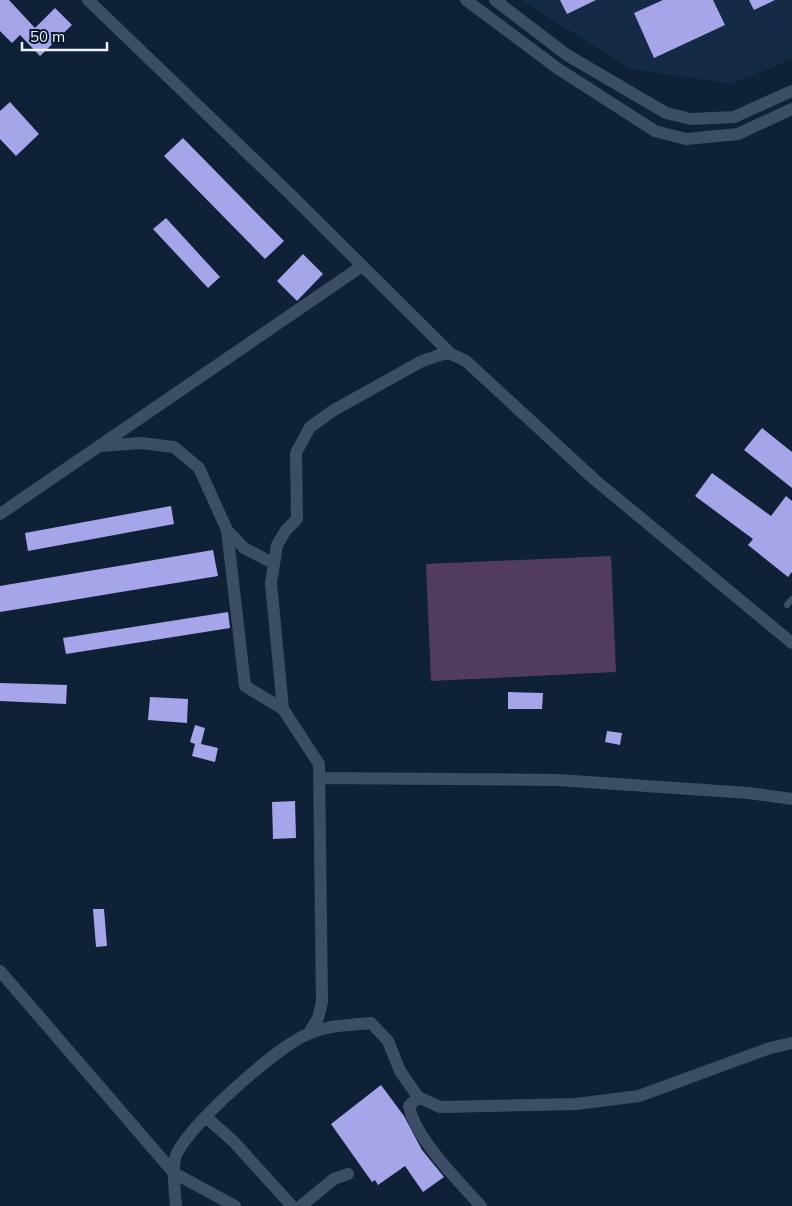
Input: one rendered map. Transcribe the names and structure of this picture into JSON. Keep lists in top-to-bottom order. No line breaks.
{"scale_bar":"50 m"}
